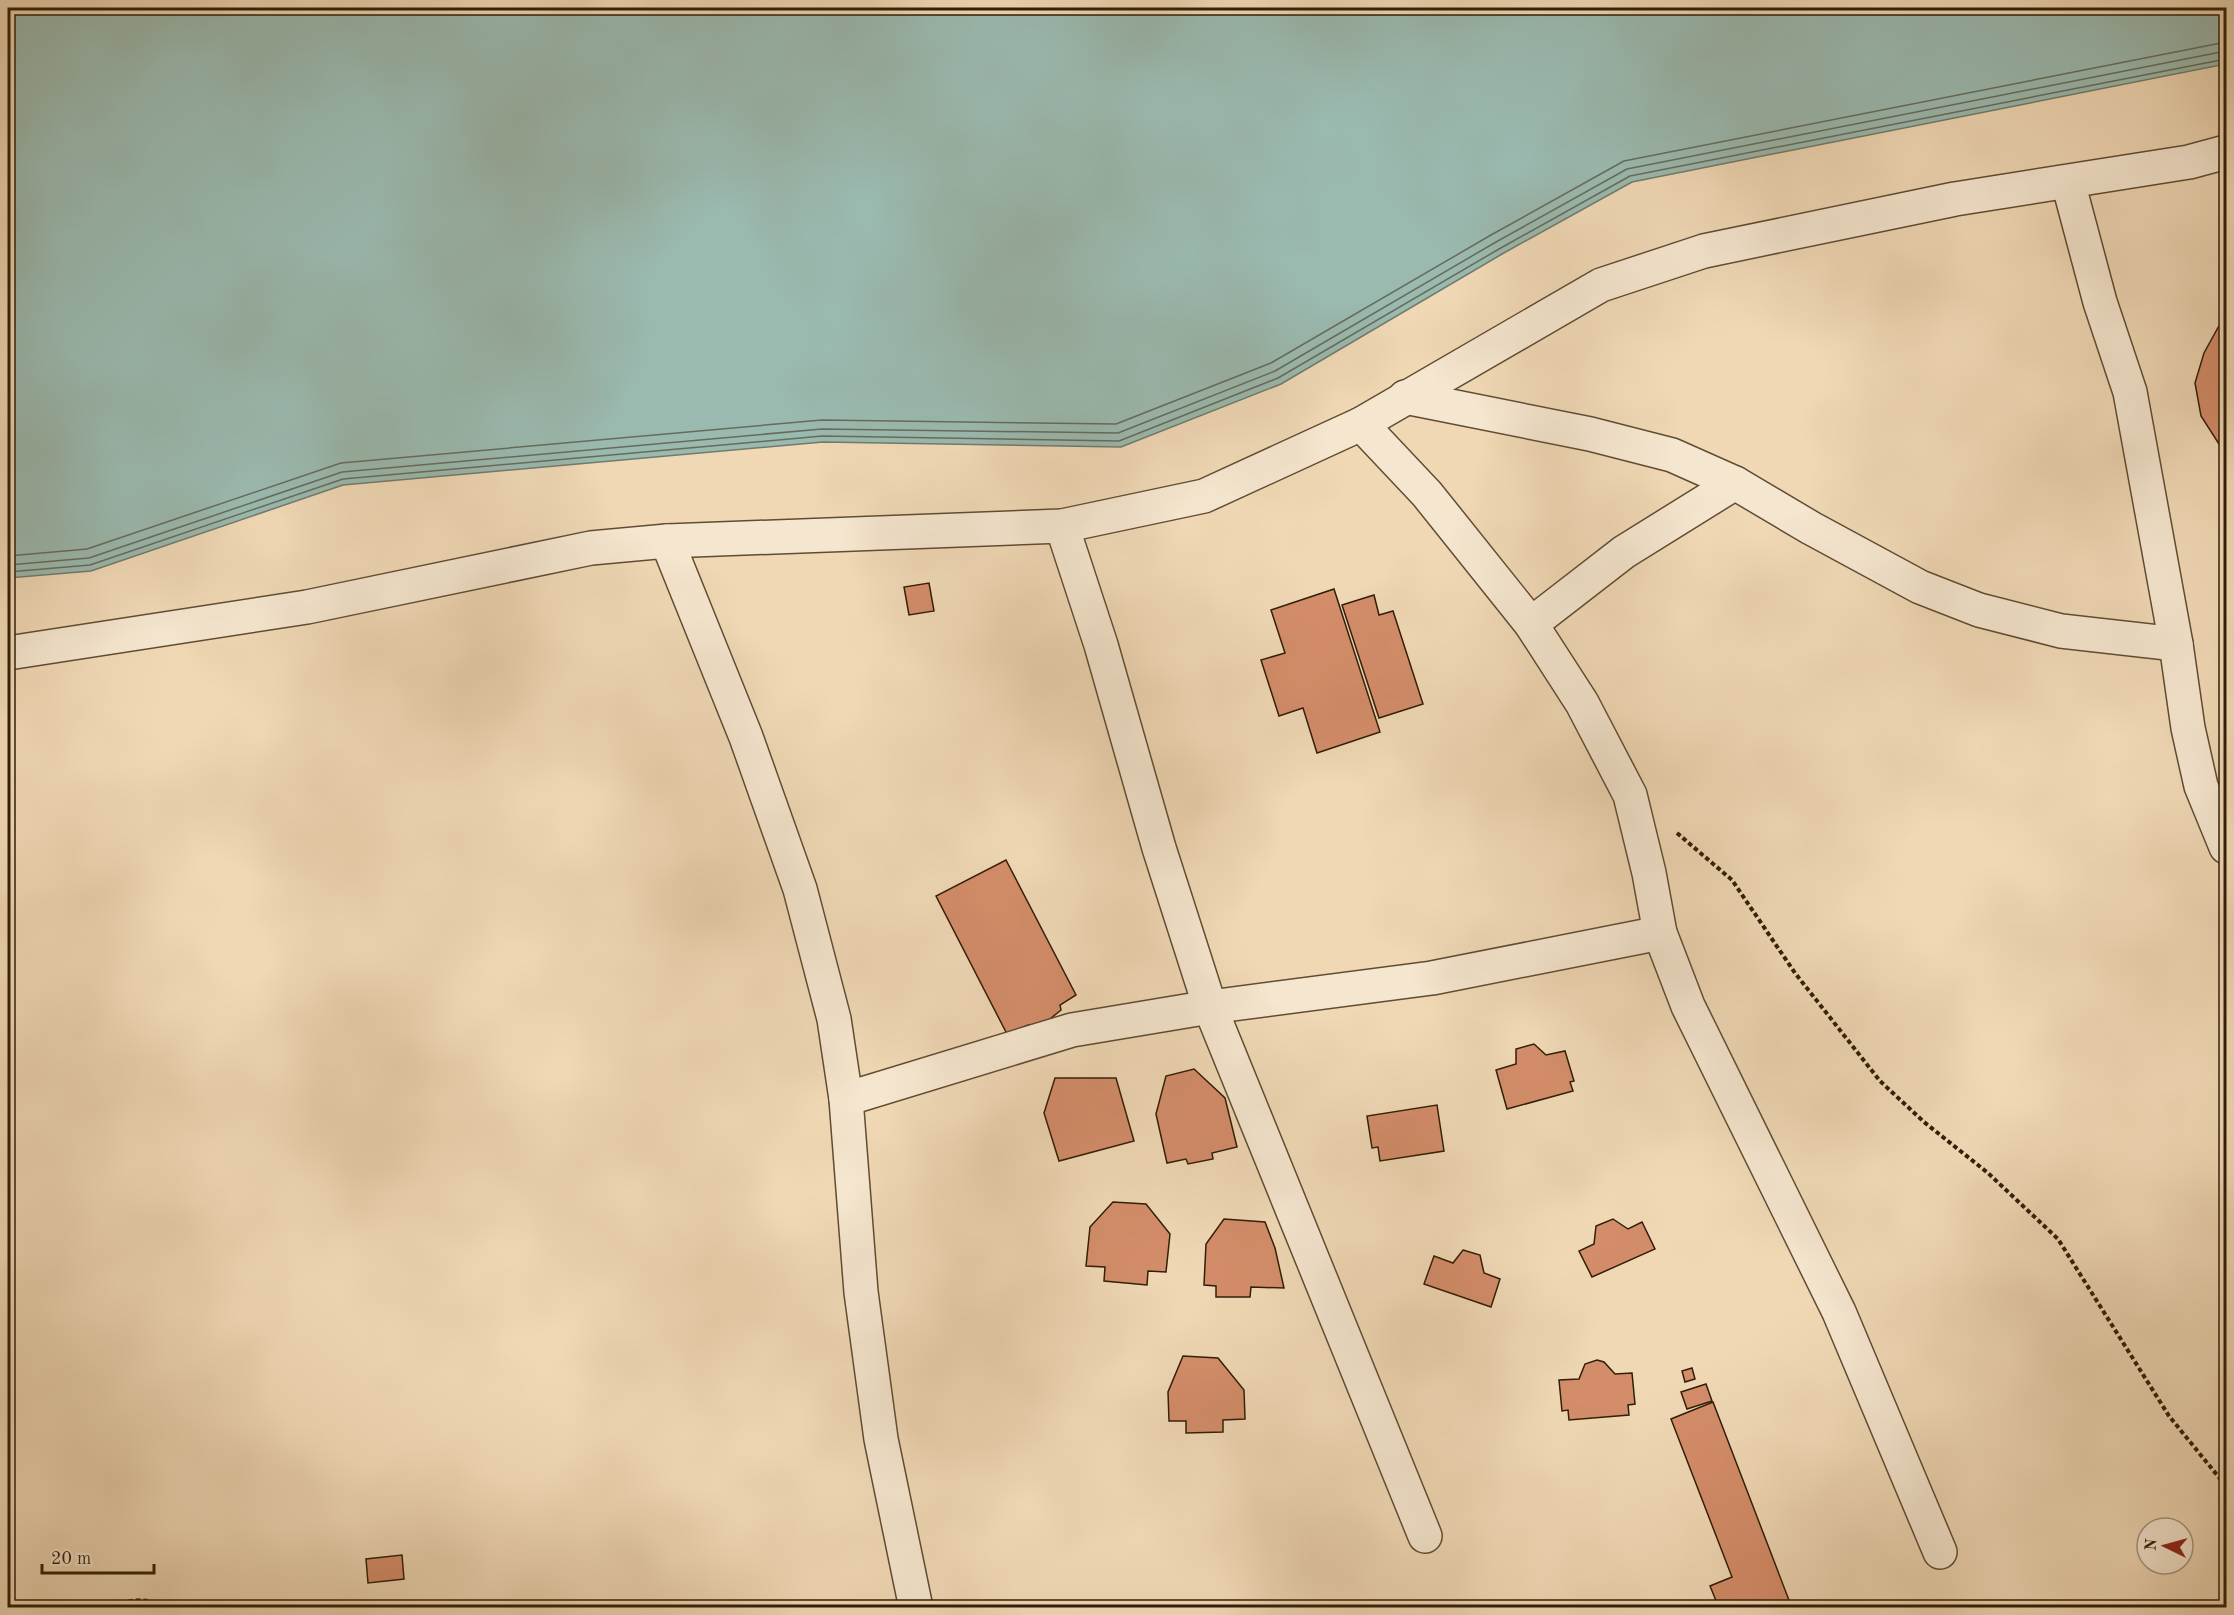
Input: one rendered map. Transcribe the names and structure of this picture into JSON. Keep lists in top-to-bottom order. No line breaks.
{"scale_bar":"20 m","north":"left"}
